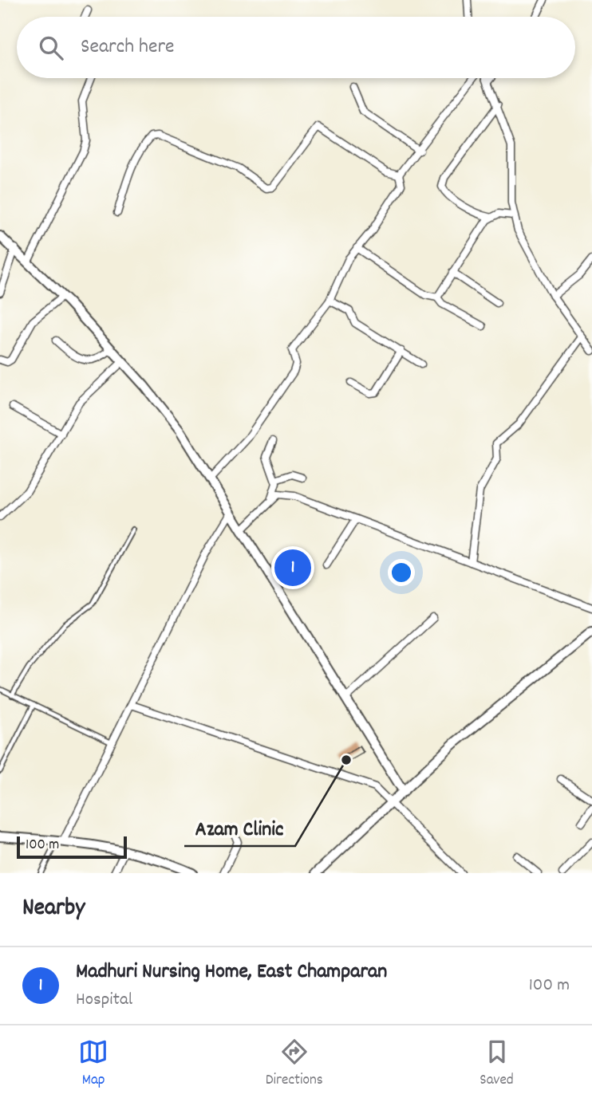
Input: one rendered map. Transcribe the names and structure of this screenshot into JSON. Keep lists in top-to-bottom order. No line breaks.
{"places":["Azam Clinic"],"scale_bar":"100 m","page":{"search":"Search here","pins":"1","scale":"100 m","heading":"Nearby","list":[{"mark":"1","name":"Madhuri Nursing Home, East Champaran","note":"Hospital","value":"100 m"}],"nav":["Map","Directions","Saved"]}}
